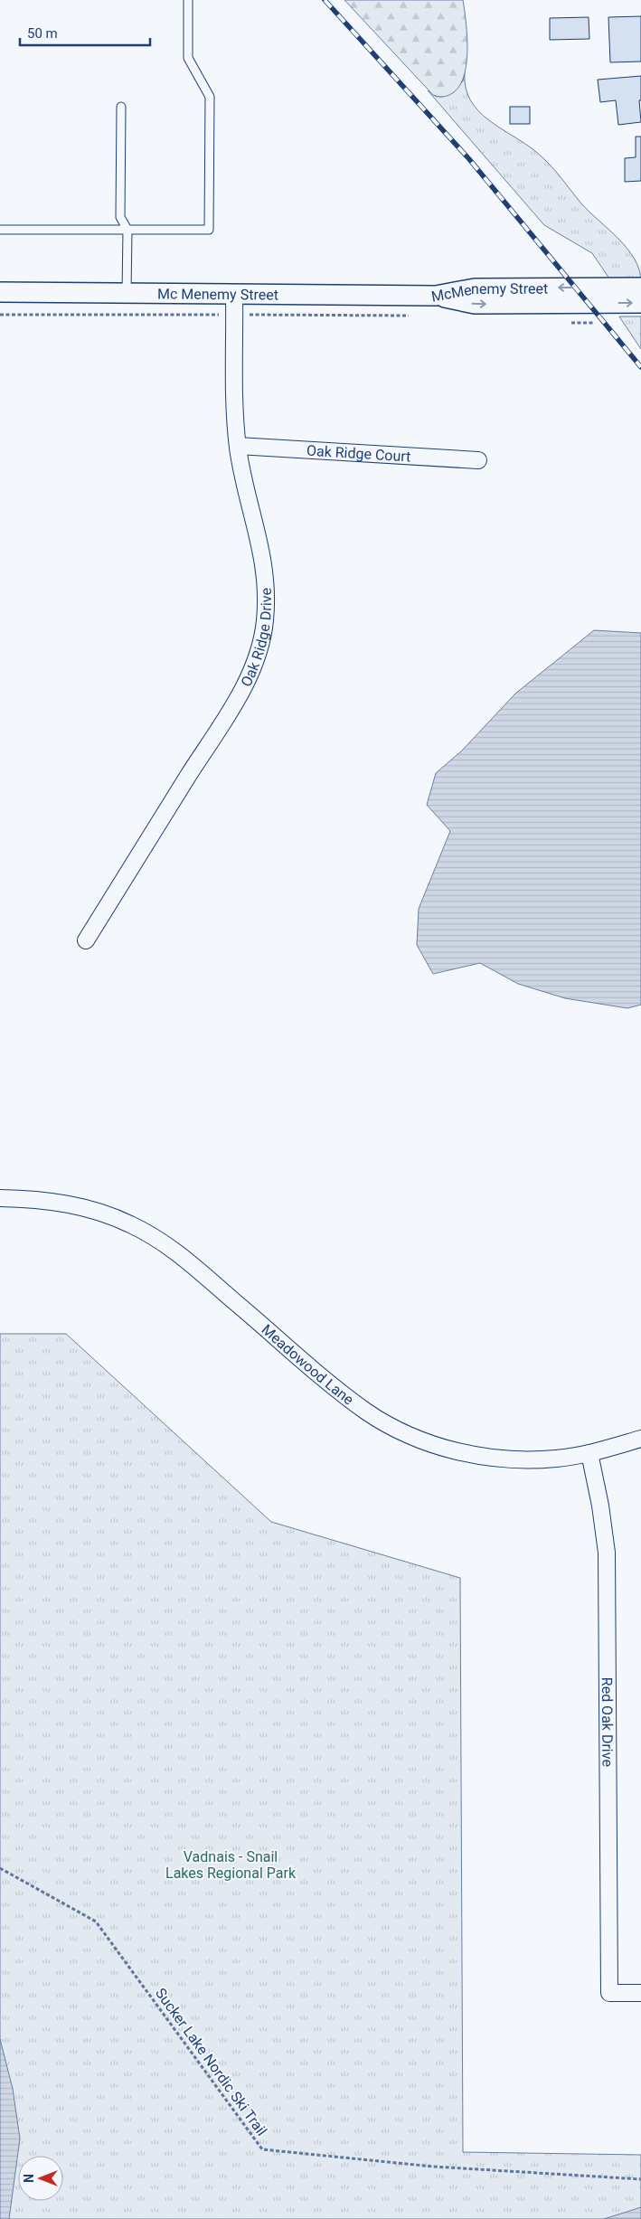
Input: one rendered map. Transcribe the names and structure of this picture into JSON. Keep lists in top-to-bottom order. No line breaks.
{"streets":{"street":["McMenemy Street","Mc Menemy Street","Oak Ridge Court","Oak Ridge Drive","Meadowood Lane","Red Oak Drive"],"path":["Sucker Lake Nordic Ski Trail"]},"crossings":[["McMenemy Street","Mc Menemy Street"],["Mc Menemy Street","Oak Ridge Drive"],["Oak Ridge Court","Oak Ridge Drive"],["Meadowood Lane","Red Oak Drive"]],"parks":["Vadnais - Snail Lakes Regional Park"],"scale_bar":"50 m","north":"left"}
